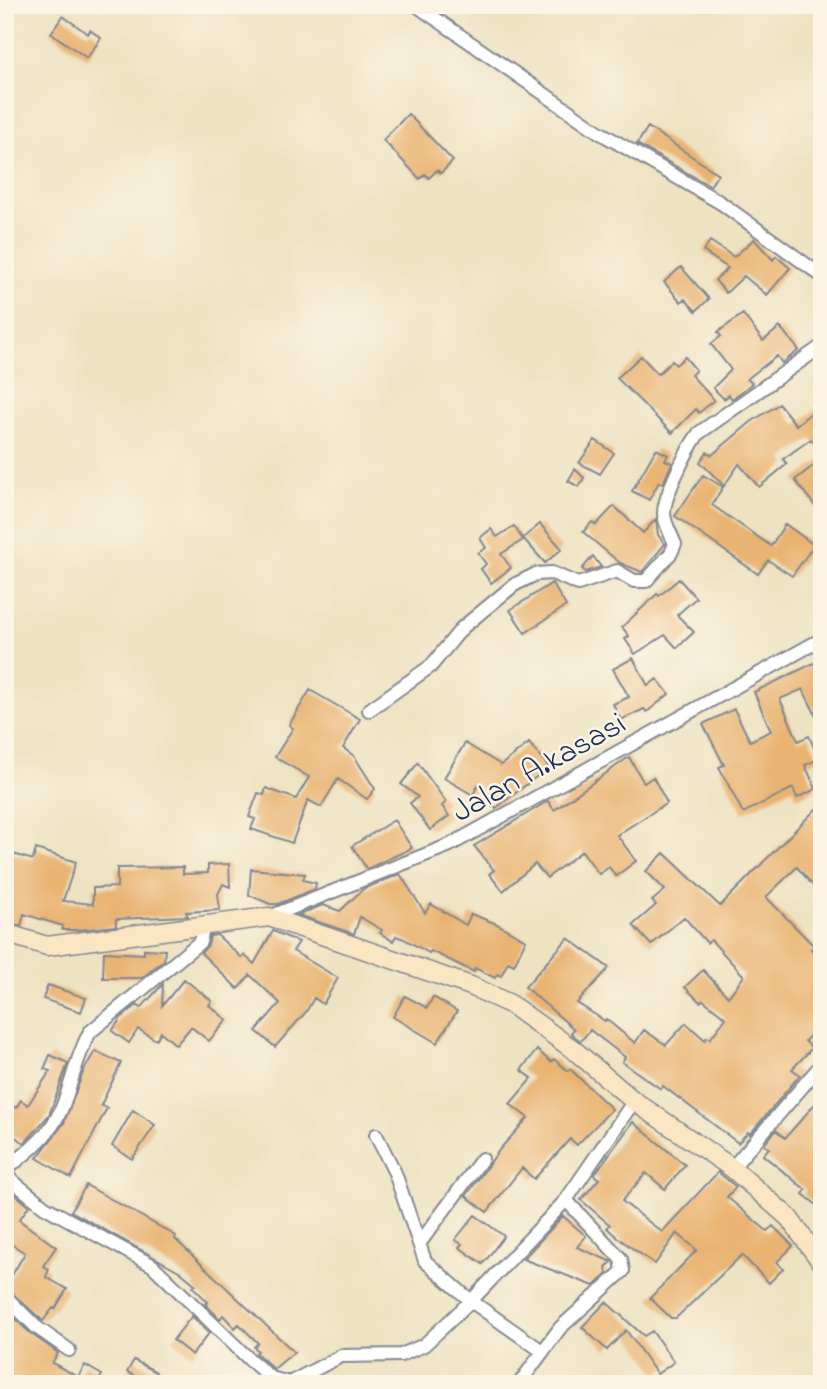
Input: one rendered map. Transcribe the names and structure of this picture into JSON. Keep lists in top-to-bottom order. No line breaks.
{"streets":{"street":["Jalan A.kasasi"]}}
